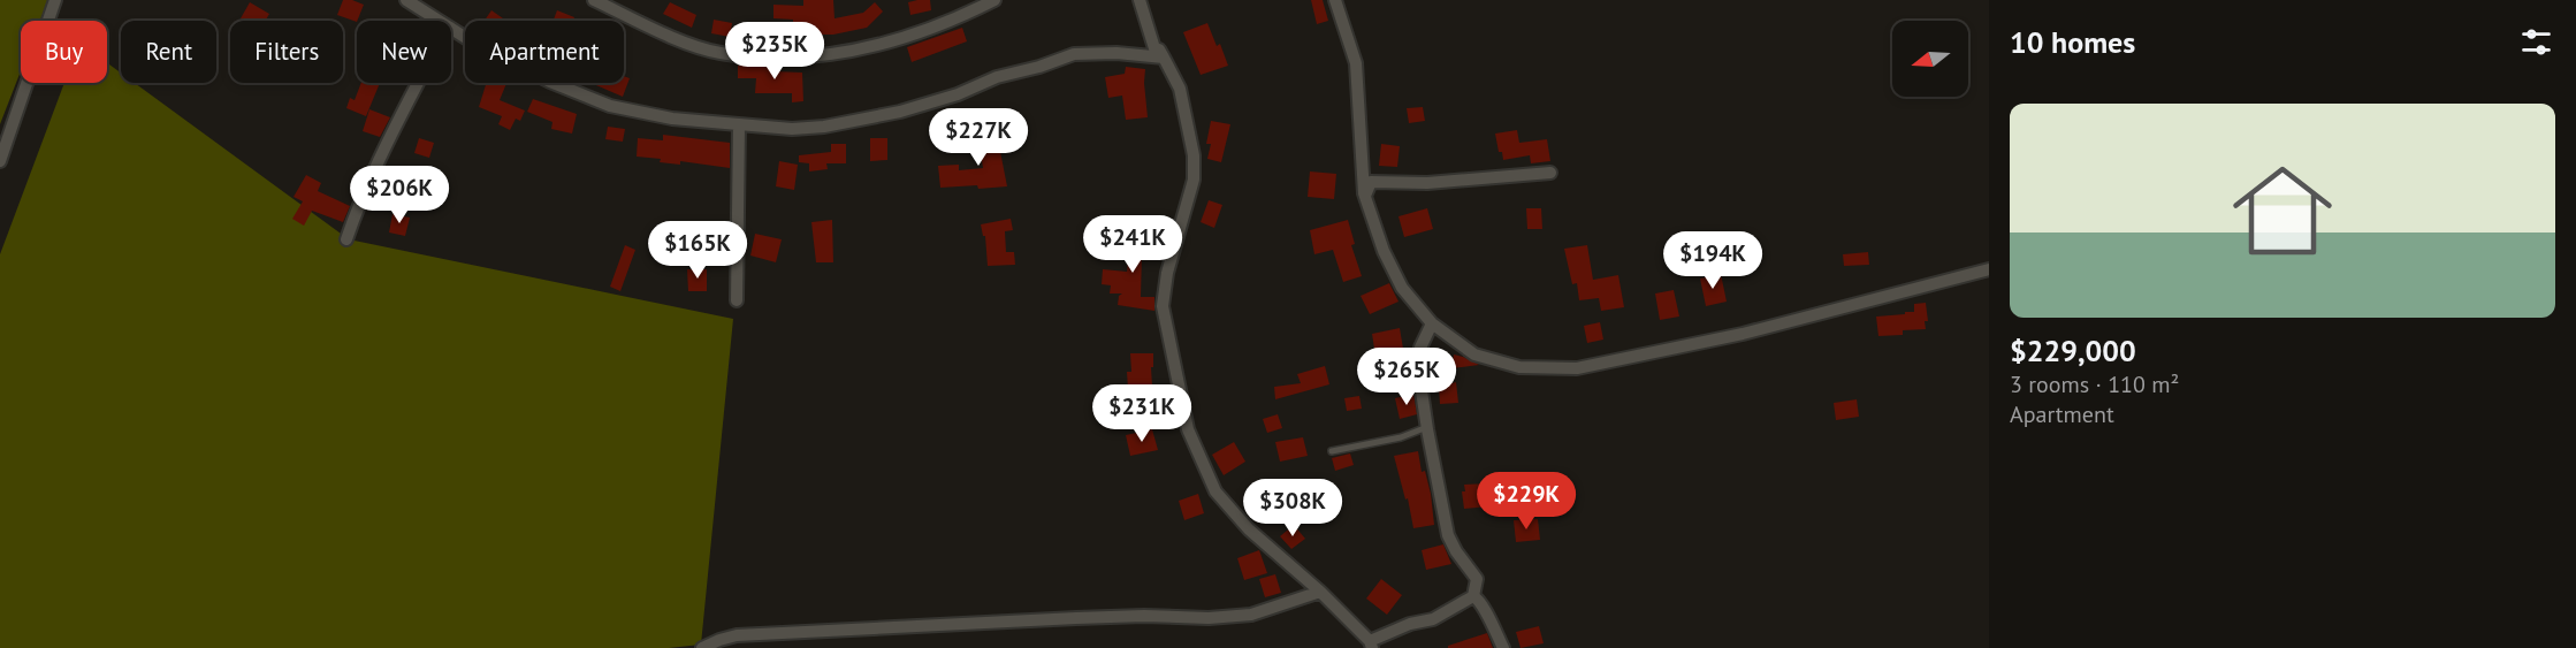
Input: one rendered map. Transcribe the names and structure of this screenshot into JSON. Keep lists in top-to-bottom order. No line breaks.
{"north":"left","page":{"heading":"10 homes","chip":["Buy","Rent","Filters","New","Apartment"],"price":["$235K","$227K","$206K","$241K","$165K","$194K","$265K","$231K","$229K","$308K"],"list":[{"name":"$229,000","note":"3 rooms · 110 m² · Apartment"}]}}
